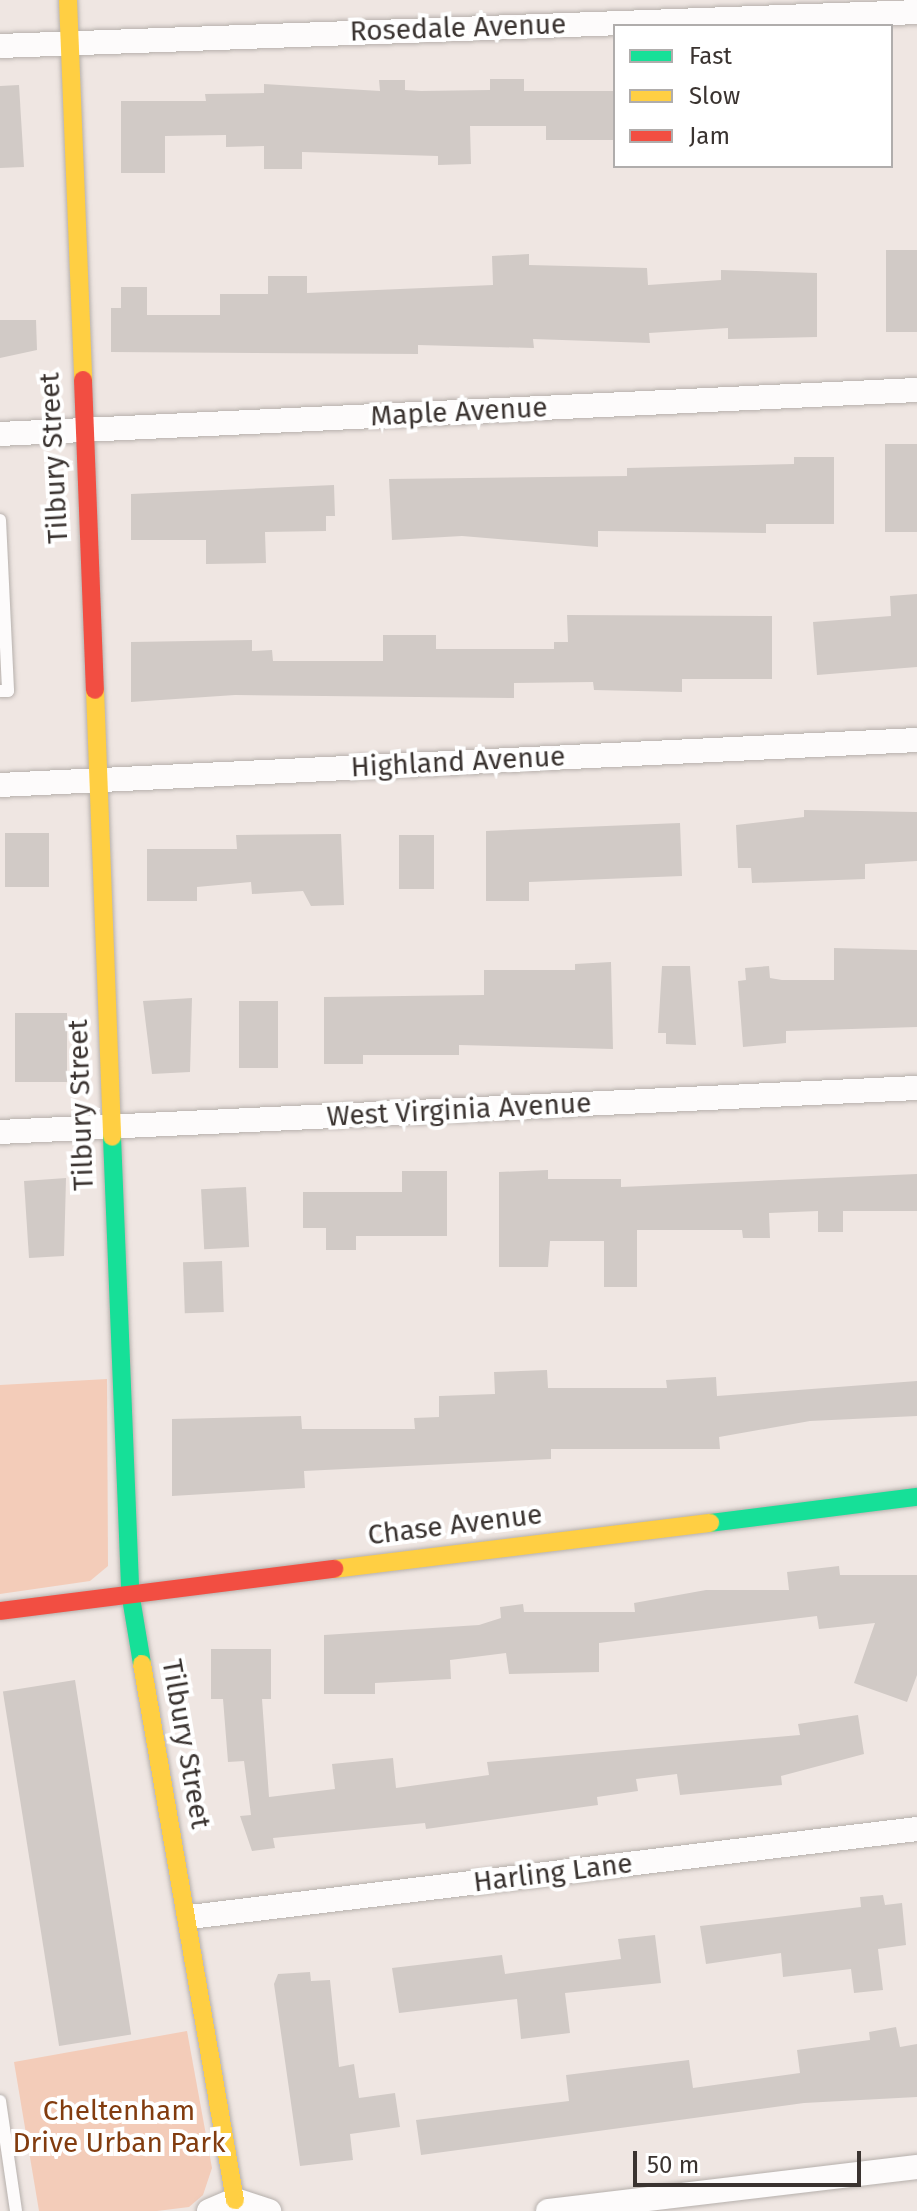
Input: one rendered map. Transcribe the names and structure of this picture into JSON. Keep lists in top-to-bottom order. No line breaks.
{"streets":{"street":["Rosedale Avenue","Maple Avenue","Tilbury Street","Highland Avenue","West Virginia Avenue","Chase Avenue","Harling Lane"]},"crossings":[["Rosedale Avenue","Tilbury Street"],["Maple Avenue","Tilbury Street"],["Tilbury Street","Highland Avenue"],["Tilbury Street","West Virginia Avenue"],["Tilbury Street","Chase Avenue"],["Tilbury Street","Harling Lane"]],"parks":["Cheltenham Drive Urban Park"],"legend":["Fast","Slow","Jam"],"scale_bar":"50 m"}
